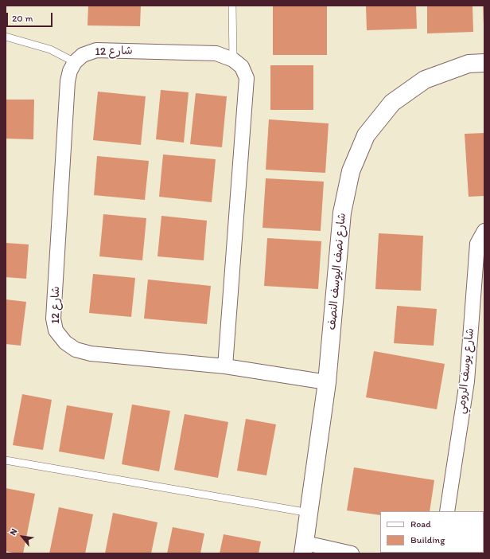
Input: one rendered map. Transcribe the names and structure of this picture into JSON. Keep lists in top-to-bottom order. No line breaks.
{"streets":{"street":["شارع 12","شارع نصف اليوسف النصف","شارع يوسف الرومي"]},"crossings":[["شارع 12","شارع نصف اليوسف النصف"]],"legend":["Road","Building"],"scale_bar":"20 m","north":"top left"}
